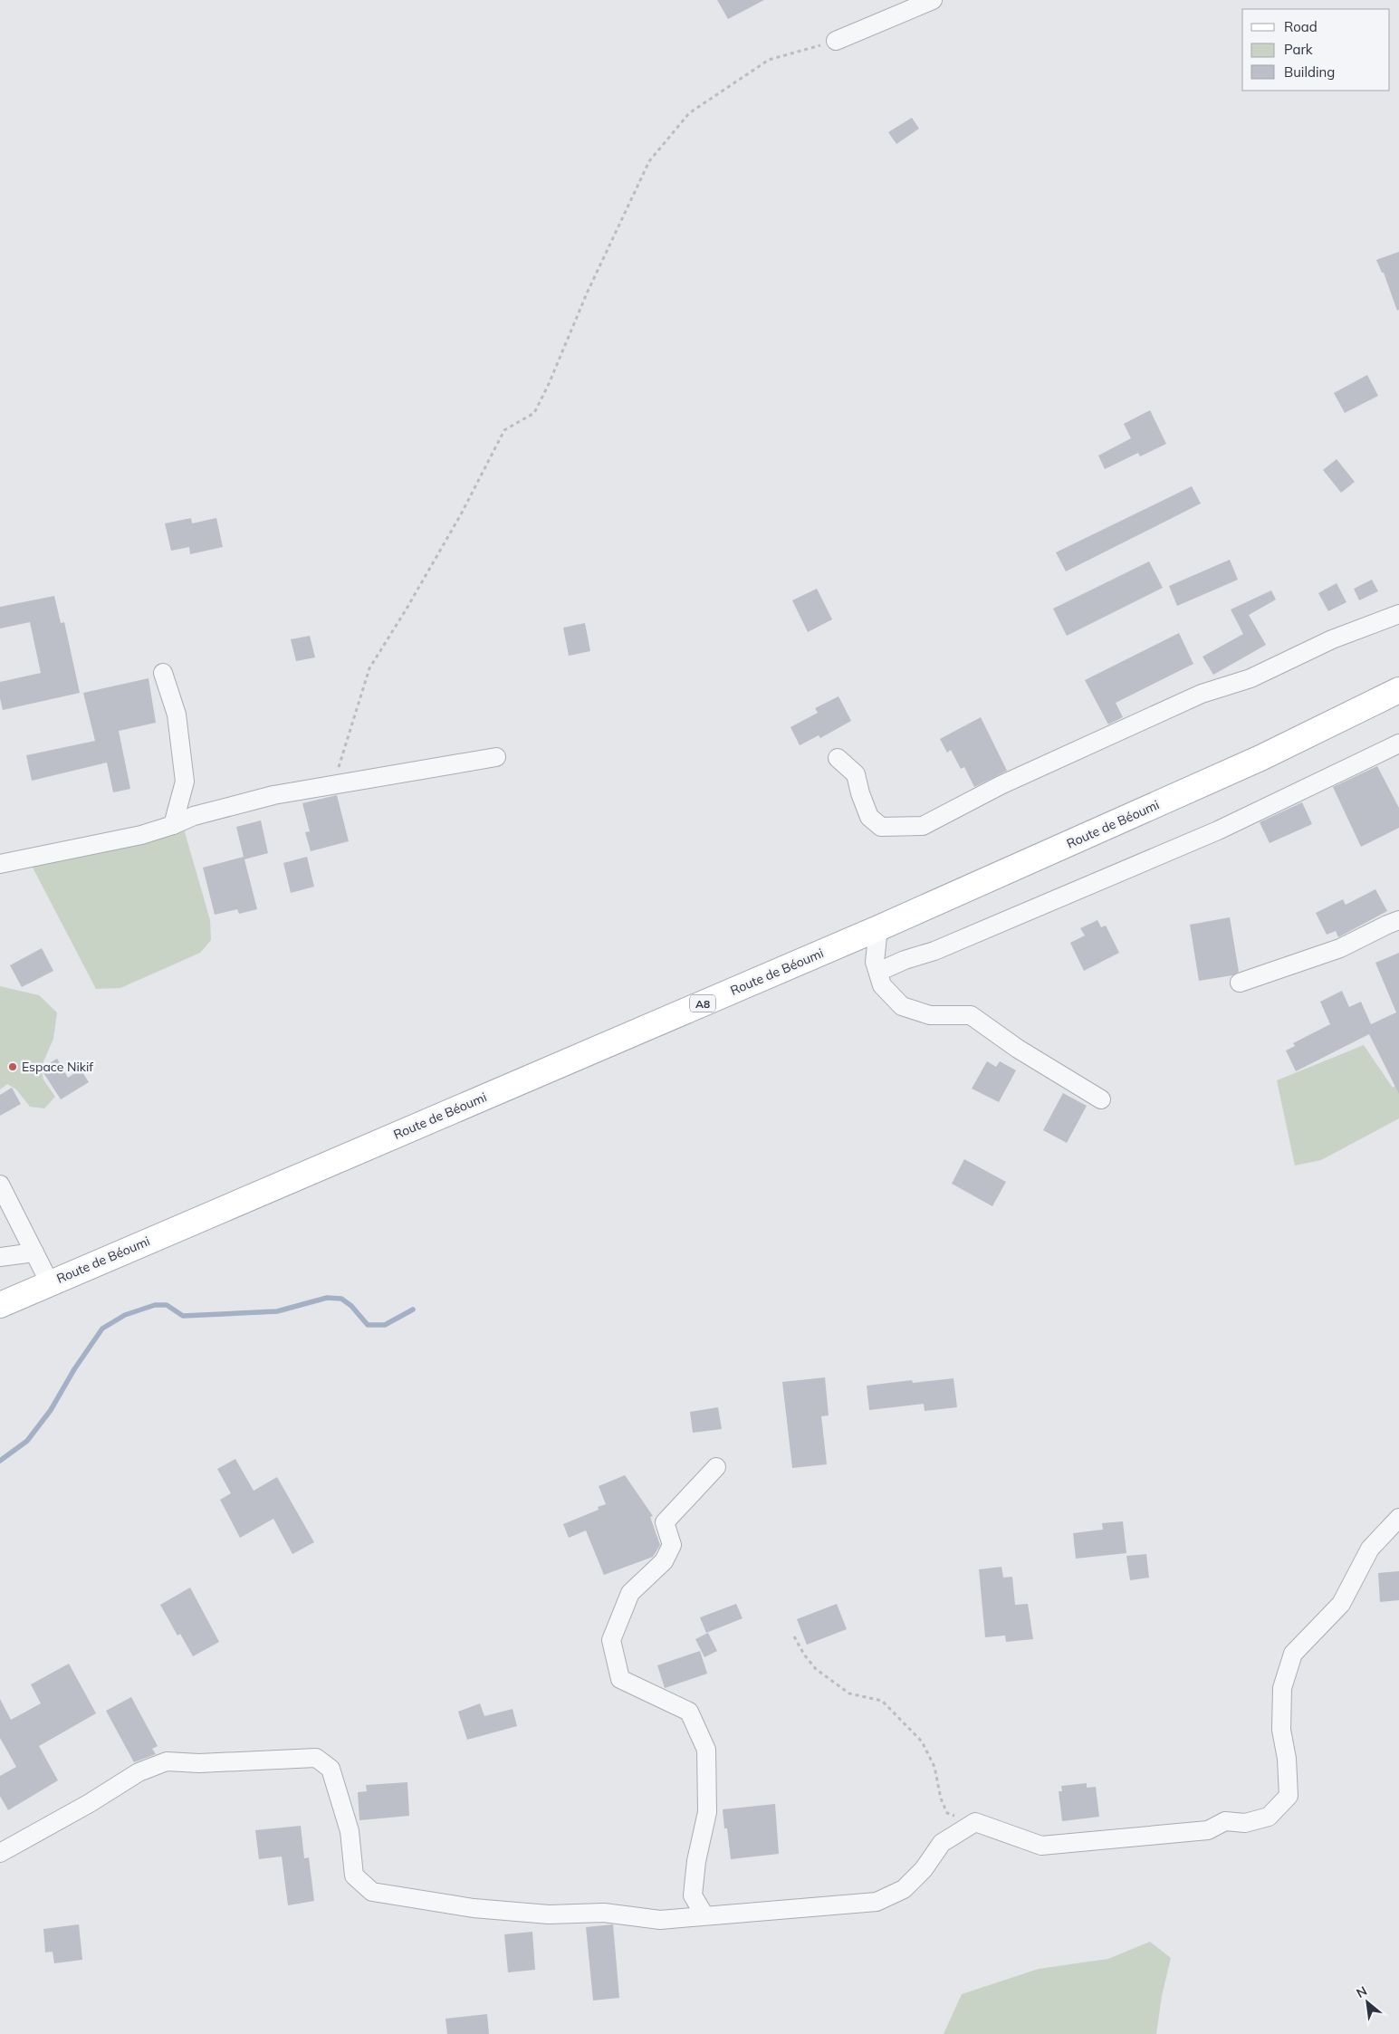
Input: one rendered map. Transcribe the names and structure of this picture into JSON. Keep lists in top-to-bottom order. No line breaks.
{"streets":{"main road":["Route de Béoumi","A8"]},"places":["Espace Nikif"],"legend":["Road","Park","Building"],"north":"top left"}
